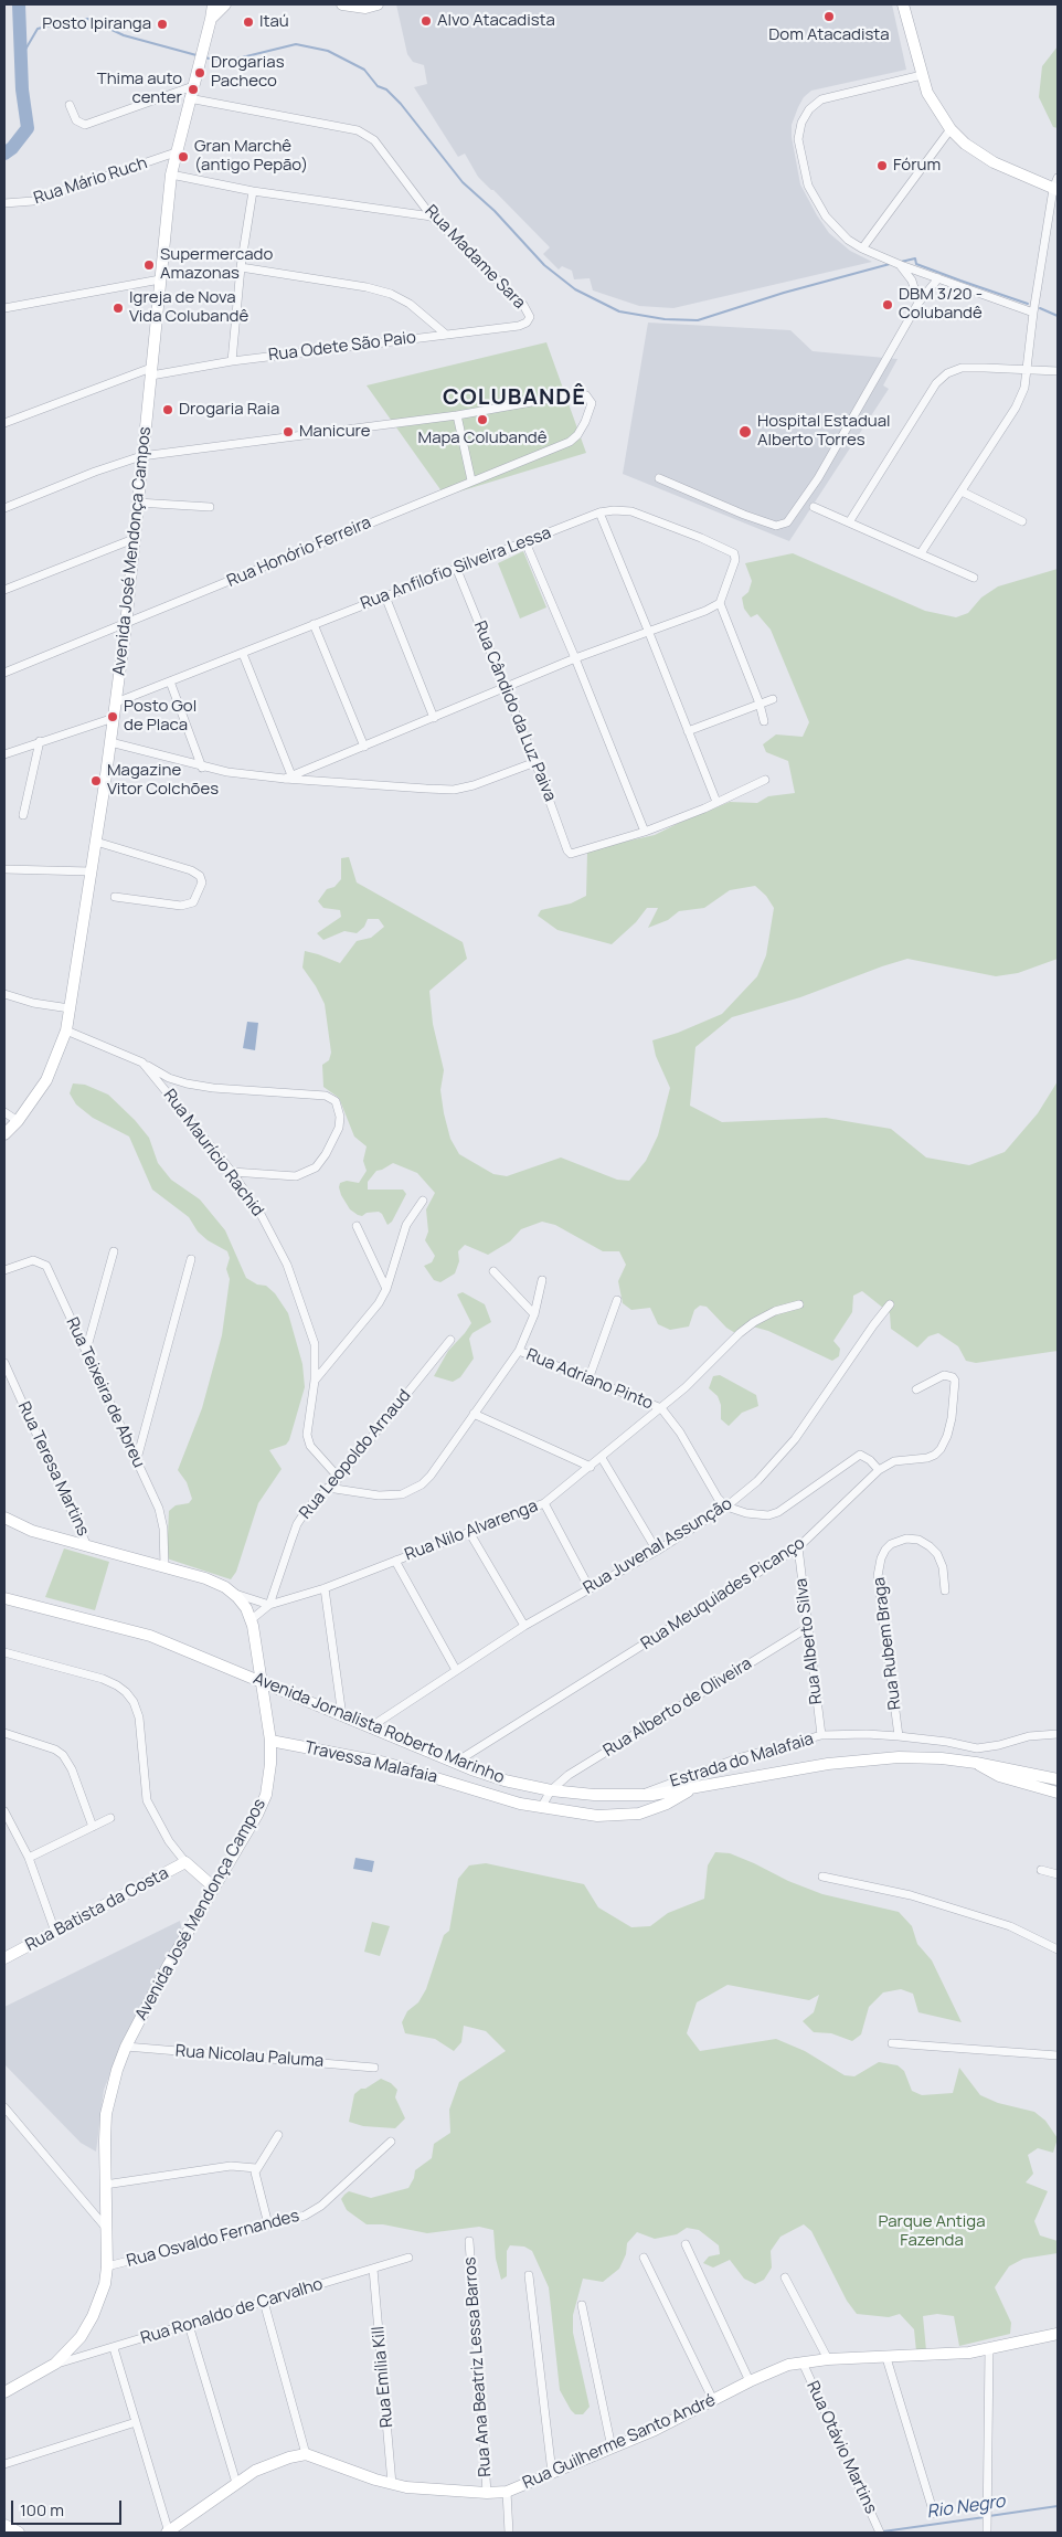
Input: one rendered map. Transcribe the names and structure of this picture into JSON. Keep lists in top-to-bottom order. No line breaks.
{"streets":{"main road":["Avenida José Mendonça Campos","Avenida Jornalista Roberto Marinho","Travessa Malafaia","Rua Batista da Costa","Rua Guilherme Santo André"],"street":["Rua Mário Ruch","Rua Madame Sara","Rua Odete São Paio","Rua Honório Ferreira","Rua Anfilofio Silveira Lessa","Rua Cândido da Luz Paiva","Rua Maurício Rachid","Rua Adriano Pinto","Rua Teixeira de Abreu","Rua Leopoldo Arnaud","Rua Teresa Martins","Rua Nilo Alvarenga","Rua Juvenal Assunção","Rua Meuquiades Picanço","Rua Alberto Silva","Rua Rubem Braga","Rua Alberto de Oliveira","Estrada do Malafaia","Rua Nicolau Paluma","Rua Osvaldo Fernandes","Rua Ronaldo de Carvalho","Rua Ana Beatriz Lessa Barros","Rua Emília Kill","Rua Otávio Martins"]},"crossings":[["Rua Mário Ruch","Avenida José Mendonça Campos"],["Rua Madame Sara","Rua Odete São Paio"],["Rua Madame Sara","Avenida José Mendonça Campos"],["Rua Odete São Paio","Avenida José Mendonça Campos"],["Avenida José Mendonça Campos","Rua Honório Ferreira"],["Avenida José Mendonça Campos","Rua Anfilofio Silveira Lessa"],["Avenida José Mendonça Campos","Rua Maurício Rachid"],["Avenida José Mendonça Campos","Rua Teixeira de Abreu"],["Avenida José Mendonça Campos","Rua Teresa Martins"],["Avenida José Mendonça Campos","Rua Nilo Alvarenga"],["Avenida José Mendonça Campos","Avenida Jornalista Roberto Marinho"],["Avenida José Mendonça Campos","Travessa Malafaia"],["Avenida José Mendonça Campos","Rua Batista da Costa"],["Avenida José Mendonça Campos","Rua Nicolau Paluma"],["Avenida José Mendonça Campos","Rua Osvaldo Fernandes"],["Avenida José Mendonça Campos","Rua Ronaldo de Carvalho"],["Rua Anfilofio Silveira Lessa","Rua Cândido da Luz Paiva"],["Rua Maurício Rachid","Rua Leopoldo Arnaud"],["Rua Adriano Pinto","Rua Nilo Alvarenga"],["Rua Adriano Pinto","Rua Juvenal Assunção"],["Rua Leopoldo Arnaud","Rua Nilo Alvarenga"],["Rua Juvenal Assunção","Avenida Jornalista Roberto Marinho"],["Rua Meuquiades Picanço","Rua Alberto Silva"],["Rua Meuquiades Picanço","Avenida Jornalista Roberto Marinho"],["Rua Alberto Silva","Rua Alberto de Oliveira"],["Rua Alberto Silva","Estrada do Malafaia"],["Rua Rubem Braga","Estrada do Malafaia"],["Rua Alberto de Oliveira","Avenida Jornalista Roberto Marinho"],["Avenida Jornalista Roberto Marinho","Estrada do Malafaia"],["Avenida Jornalista Roberto Marinho","Travessa Malafaia"],["Rua Ronaldo de Carvalho","Rua Emília Kill"],["Rua Ana Beatriz Lessa Barros","Rua Guilherme Santo André"],["Rua Emília Kill","Rua Guilherme Santo André"],["Rua Guilherme Santo André","Rua Otávio Martins"]],"districts":["COLUBANDÊ"],"water":["Rio Negro"],"parks":["Parque Antiga Fazenda"],"places":["Dom Atacadista","Alvo Atacadista","Itaú","Posto Ipiranga","Drogarias Pacheco","Thima auto center","Gran Marchê (antigo Pepão)","Fórum","Supermercado Amazonas","DBM 3/20 - Colubandê","Igreja de Nova Vida Colubandê","Drogaria Raia","Mapa Colubandê","Manicure","Hospital Estadual Alberto Torres","Posto Gol de Placa","Magazine Vitor Colchões"],"scale_bar":"100 m"}
